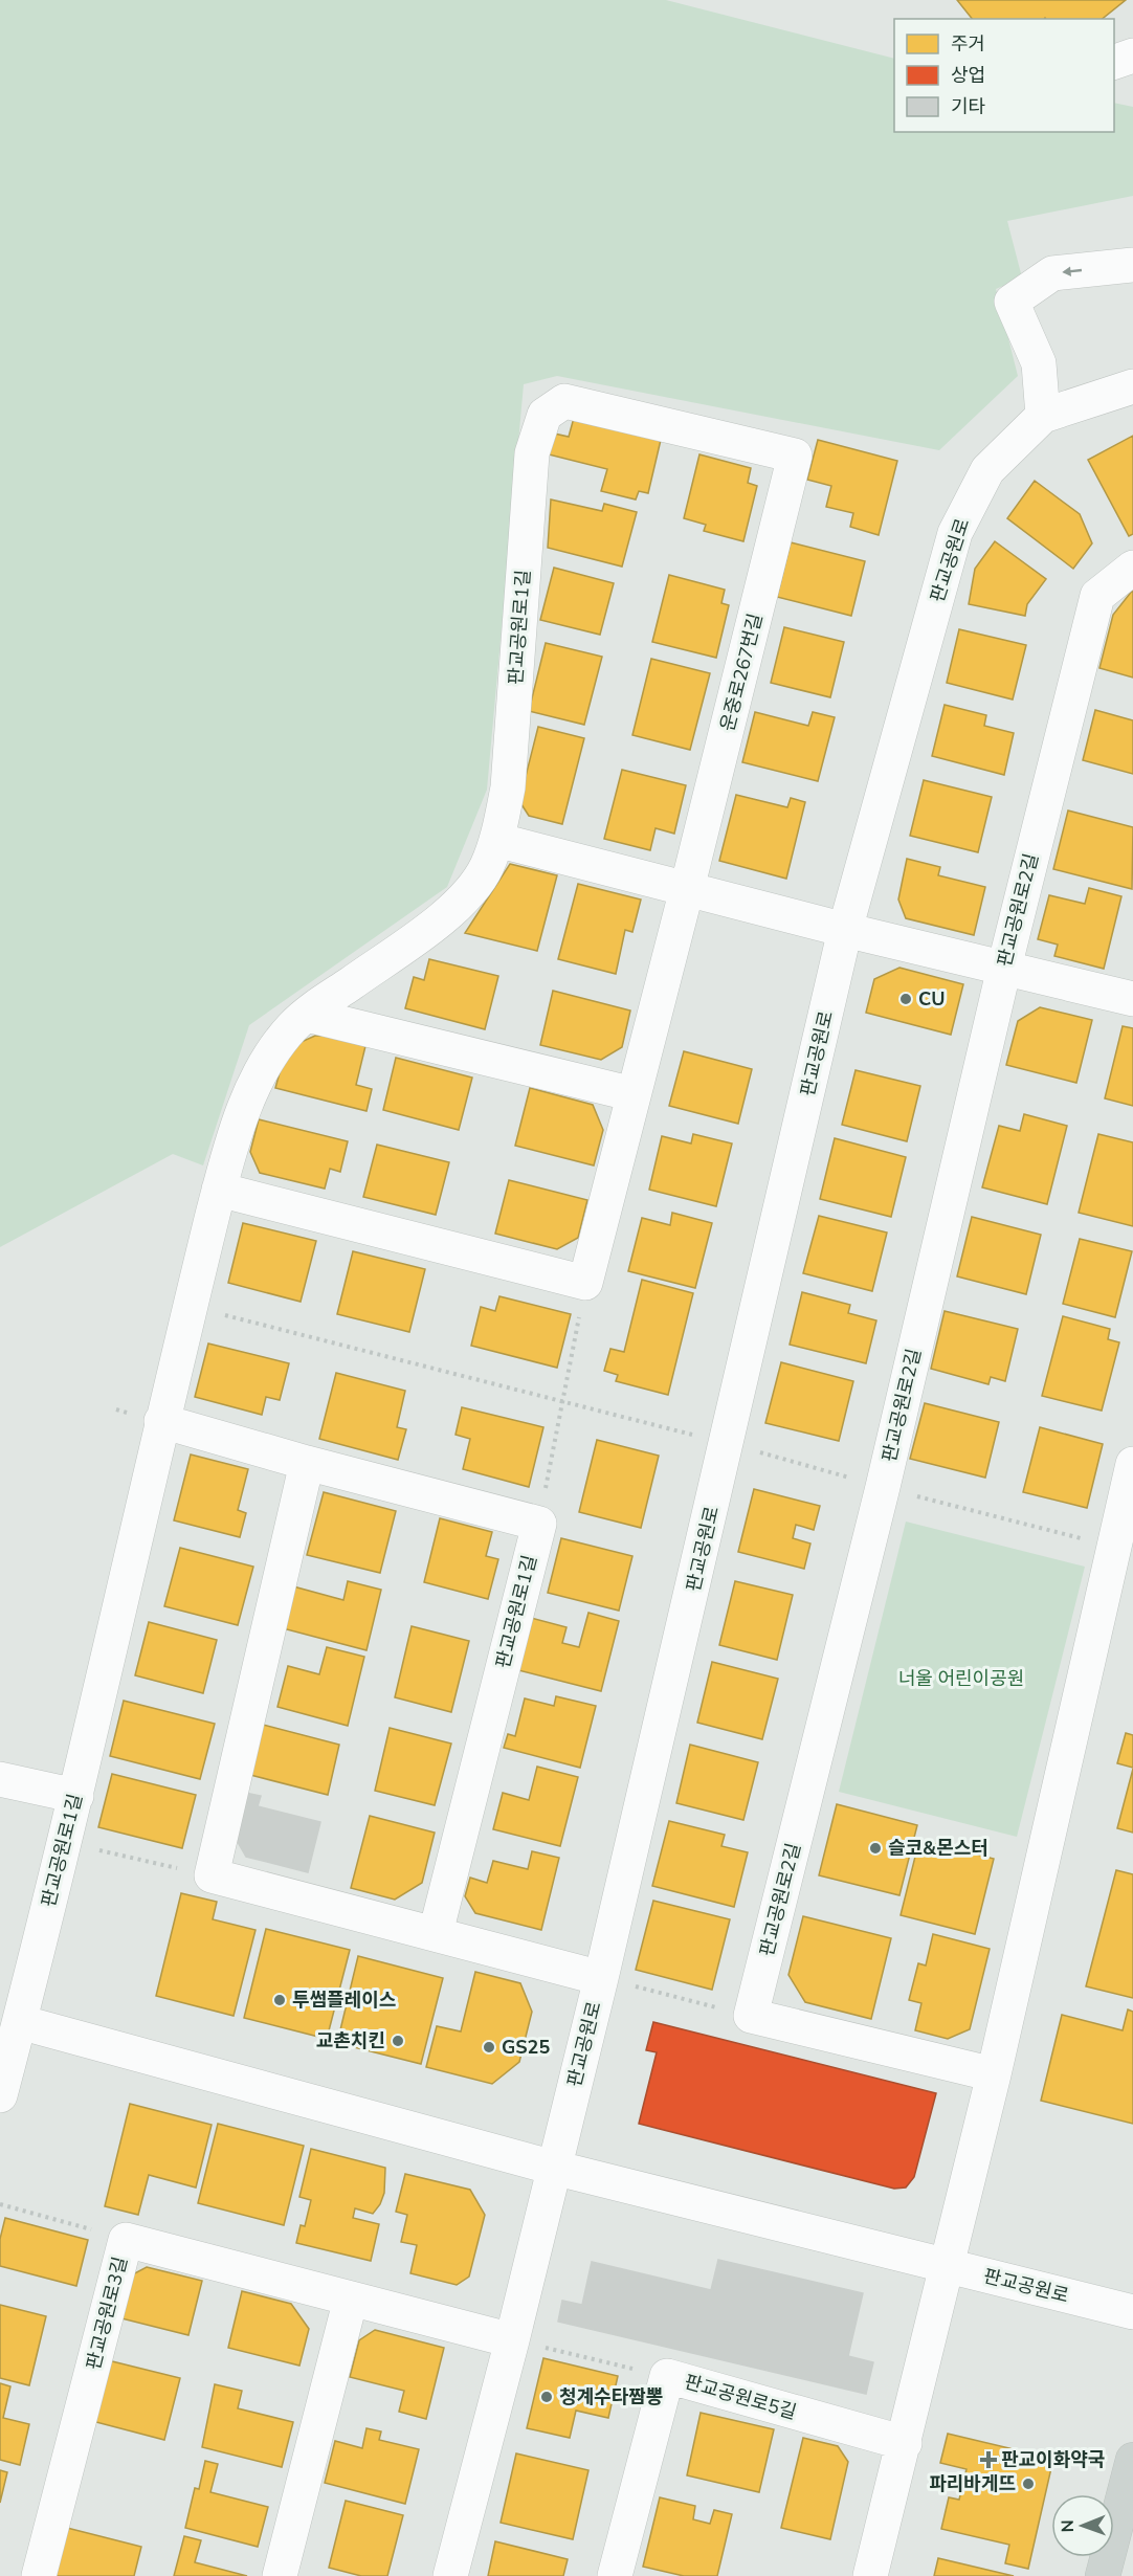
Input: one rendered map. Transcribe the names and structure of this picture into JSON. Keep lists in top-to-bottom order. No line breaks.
{"streets":{"street":["판교공원로","판교공원로1길","운중로267번길","판교공원로2길","판교공원로3길","판교공원로5길"]},"crossings":[["판교공원로","판교공원로1길"],["판교공원로","판교공원로3길"],["판교공원로1길","운중로267번길"]],"parks":["너울 어린이공원"],"places":{"other":["CU","슬코&몬스터","투썸플레이스","교촌치킨","GS25","청계수타짬뽕","파리바게뜨"],"health":["판교이화약국"]},"legend":["주거","상업","기타"],"north":"left"}
